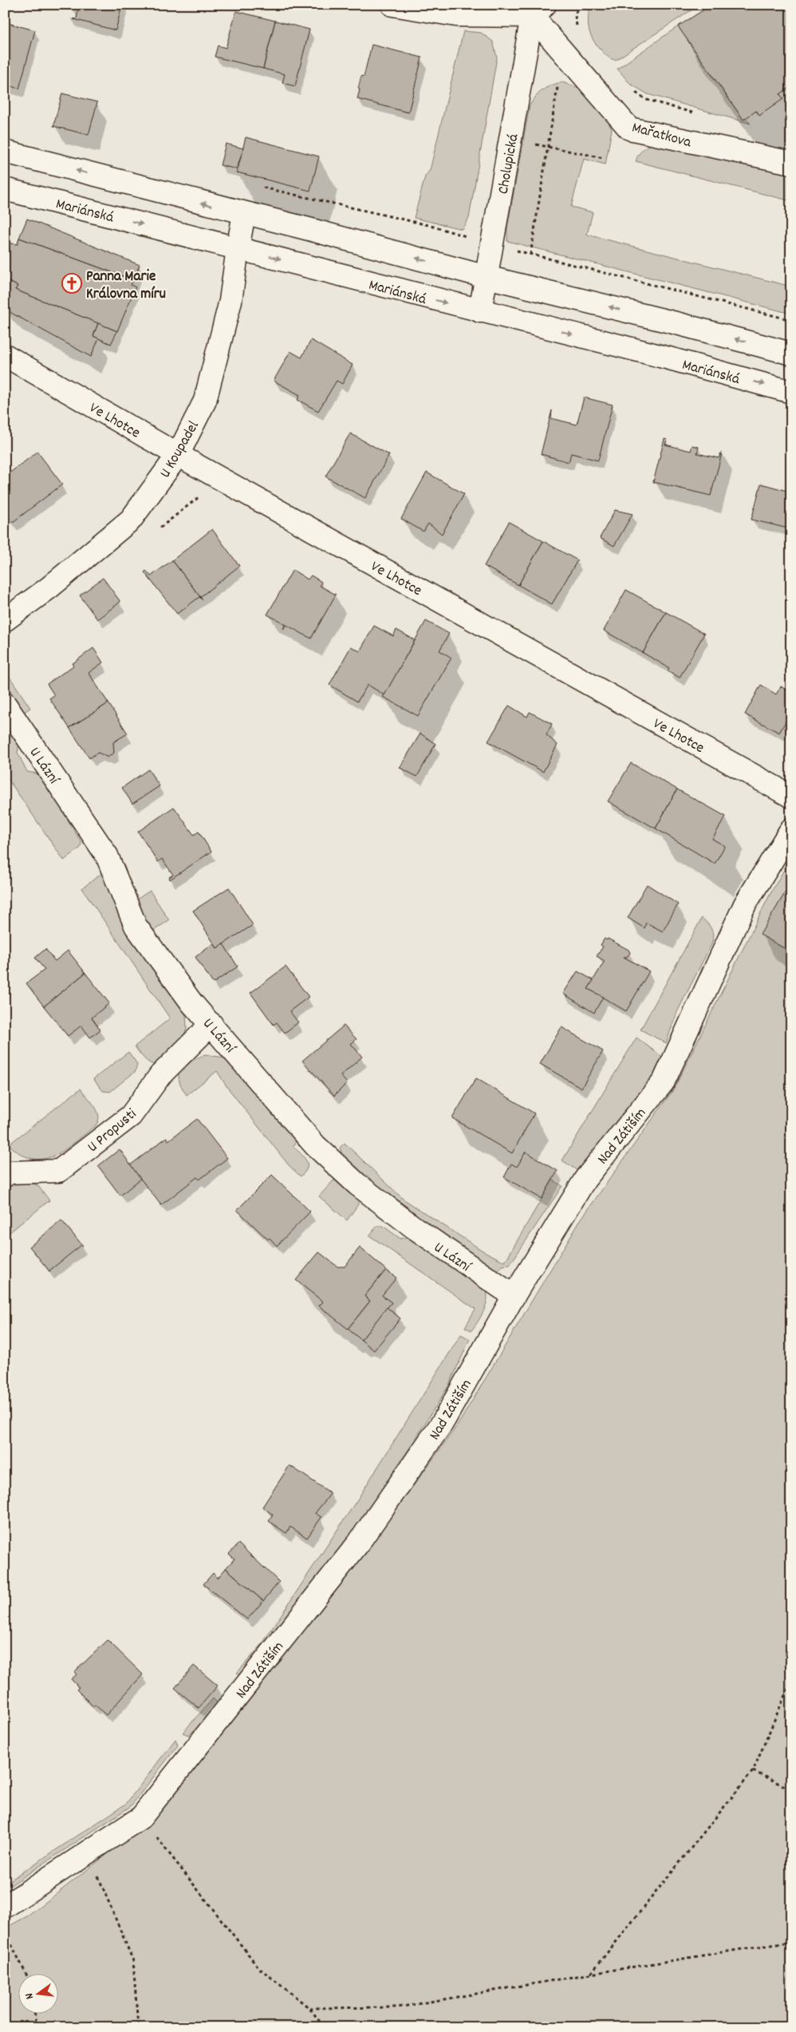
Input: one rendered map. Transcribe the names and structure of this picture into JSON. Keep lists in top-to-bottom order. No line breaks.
{"streets":{"street":["Mařatkova","Cholupická","Mariánská","Ve Lhotce","U Koupadel","U Lázní","U Propusti","Nad Zátiším"]},"crossings":[["Mařatkova","Cholupická"],["Cholupická","Mariánská"],["Mariánská","U Koupadel"],["Ve Lhotce","U Koupadel"],["U Lázní","U Propusti"],["U Lázní","Nad Zátiším"]],"places":{"church":["Panna Marie Královna míru"]},"north":"left"}
